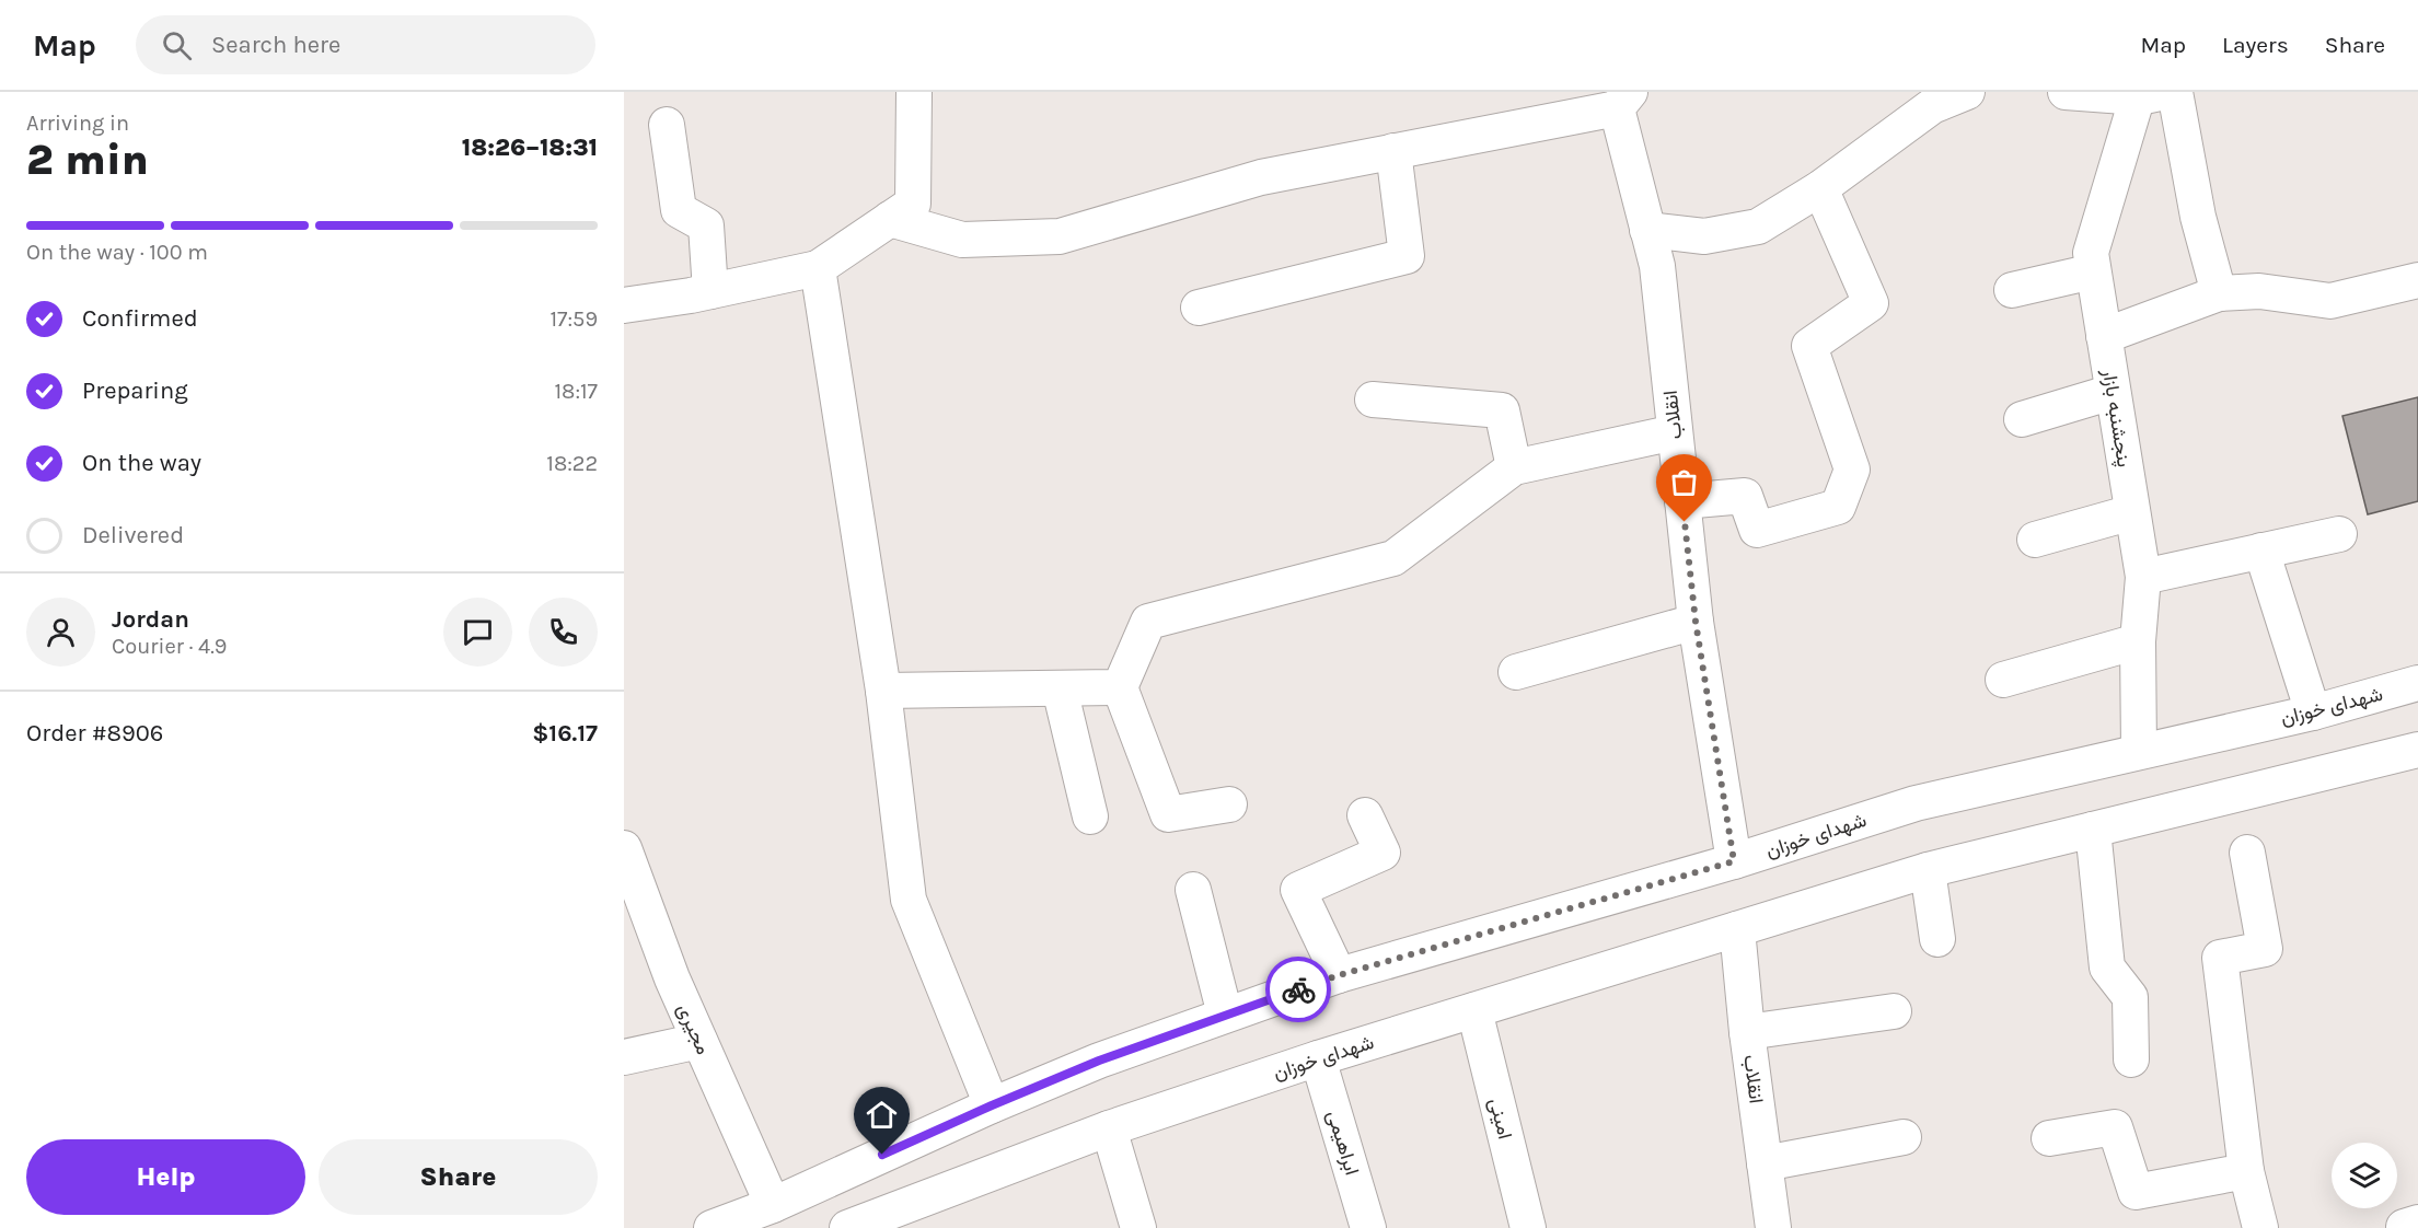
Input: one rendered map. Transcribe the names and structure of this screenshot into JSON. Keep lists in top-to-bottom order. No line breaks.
{"streets":{"street":["انقلاب","پنجشنبه بازار","شهدای خوزان","مجیری","امینی","ابراهیمی"]},"crossings":[["انقلاب","شهدای خوزان"],["پنجشنبه بازار","شهدای خوزان"],["شهدای خوزان","مجیری"],["شهدای خوزان","امینی"],["شهدای خوزان","ابراهیمی"]],"page":{"header":"Map","search":"Search here","nav":["Map","Layers","Share"],"heading":["2 min","Arriving in","18:26–18:31"],"panel":["Jordan","Courier · 4.9","Order #8906","$16.17"],"bar":"On the way · 100 m","list":[["Confirmed","17:59"],["Preparing","18:17"],["On the way","18:22"],"Delivered"],"buttons":["Help","Share"]}}
